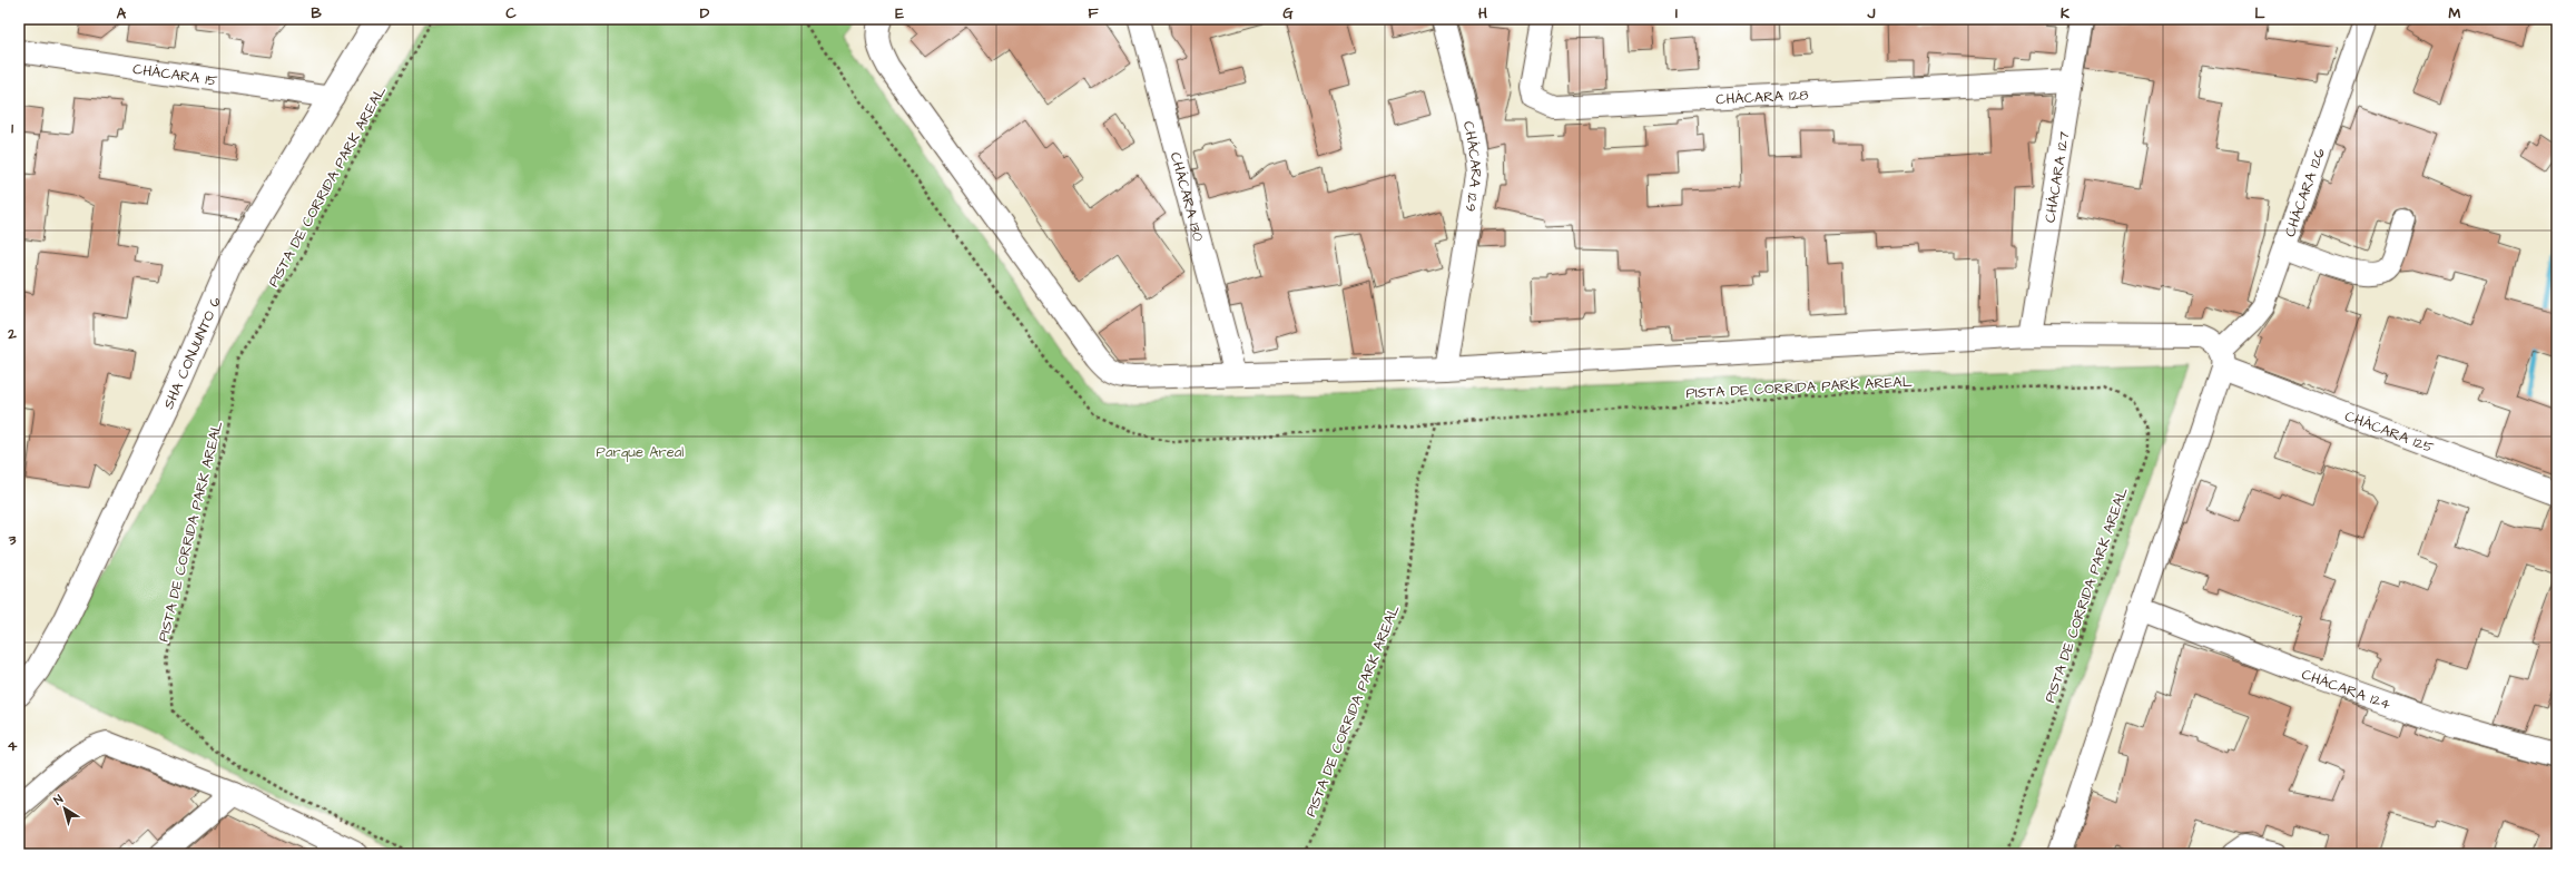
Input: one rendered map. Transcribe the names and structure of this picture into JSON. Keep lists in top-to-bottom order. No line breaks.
{"streets":{"street":["CHÁCARA 15","CHÁCARA 128","CHÁCARA 129","CHÁCARA 127","CHÁCARA 126","CHÁCARA 130","SHA CONJUNTO 6","CHÁCARA 125","CHÁCARA 124"],"path":["PISTA DE CORRIDA PARK AREAL"]},"crossings":[["CHÁCARA 15","SHA CONJUNTO 6"],["CHÁCARA 128","CHÁCARA 127"],["CHÁCARA 126","CHÁCARA 125"]],"parks":["Parque Areal"],"north":"top left","grid":{"columns":["A","B","C","D","E","F","G","H","I","J","K","L","M"],"rows":["1","2","3","4"]}}
